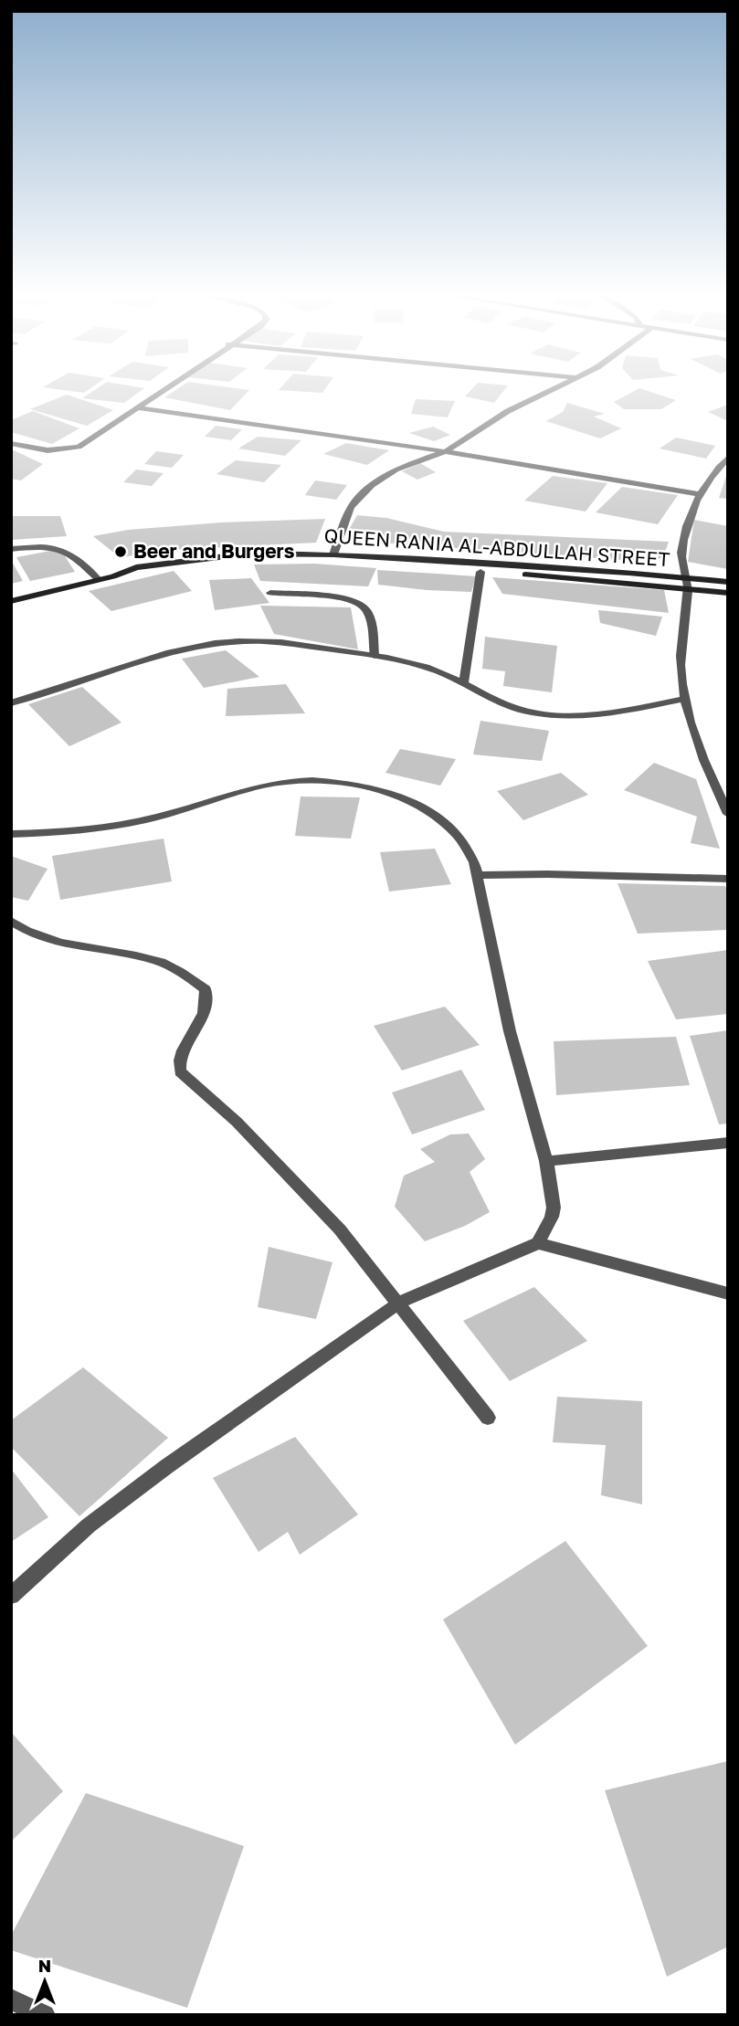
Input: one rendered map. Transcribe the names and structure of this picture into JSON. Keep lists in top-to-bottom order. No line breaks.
{"streets":{"main road":["QUEEN RANIA AL-ABDULLAH STREET"]},"places":["Beer and Burgers"],"north":"top"}
